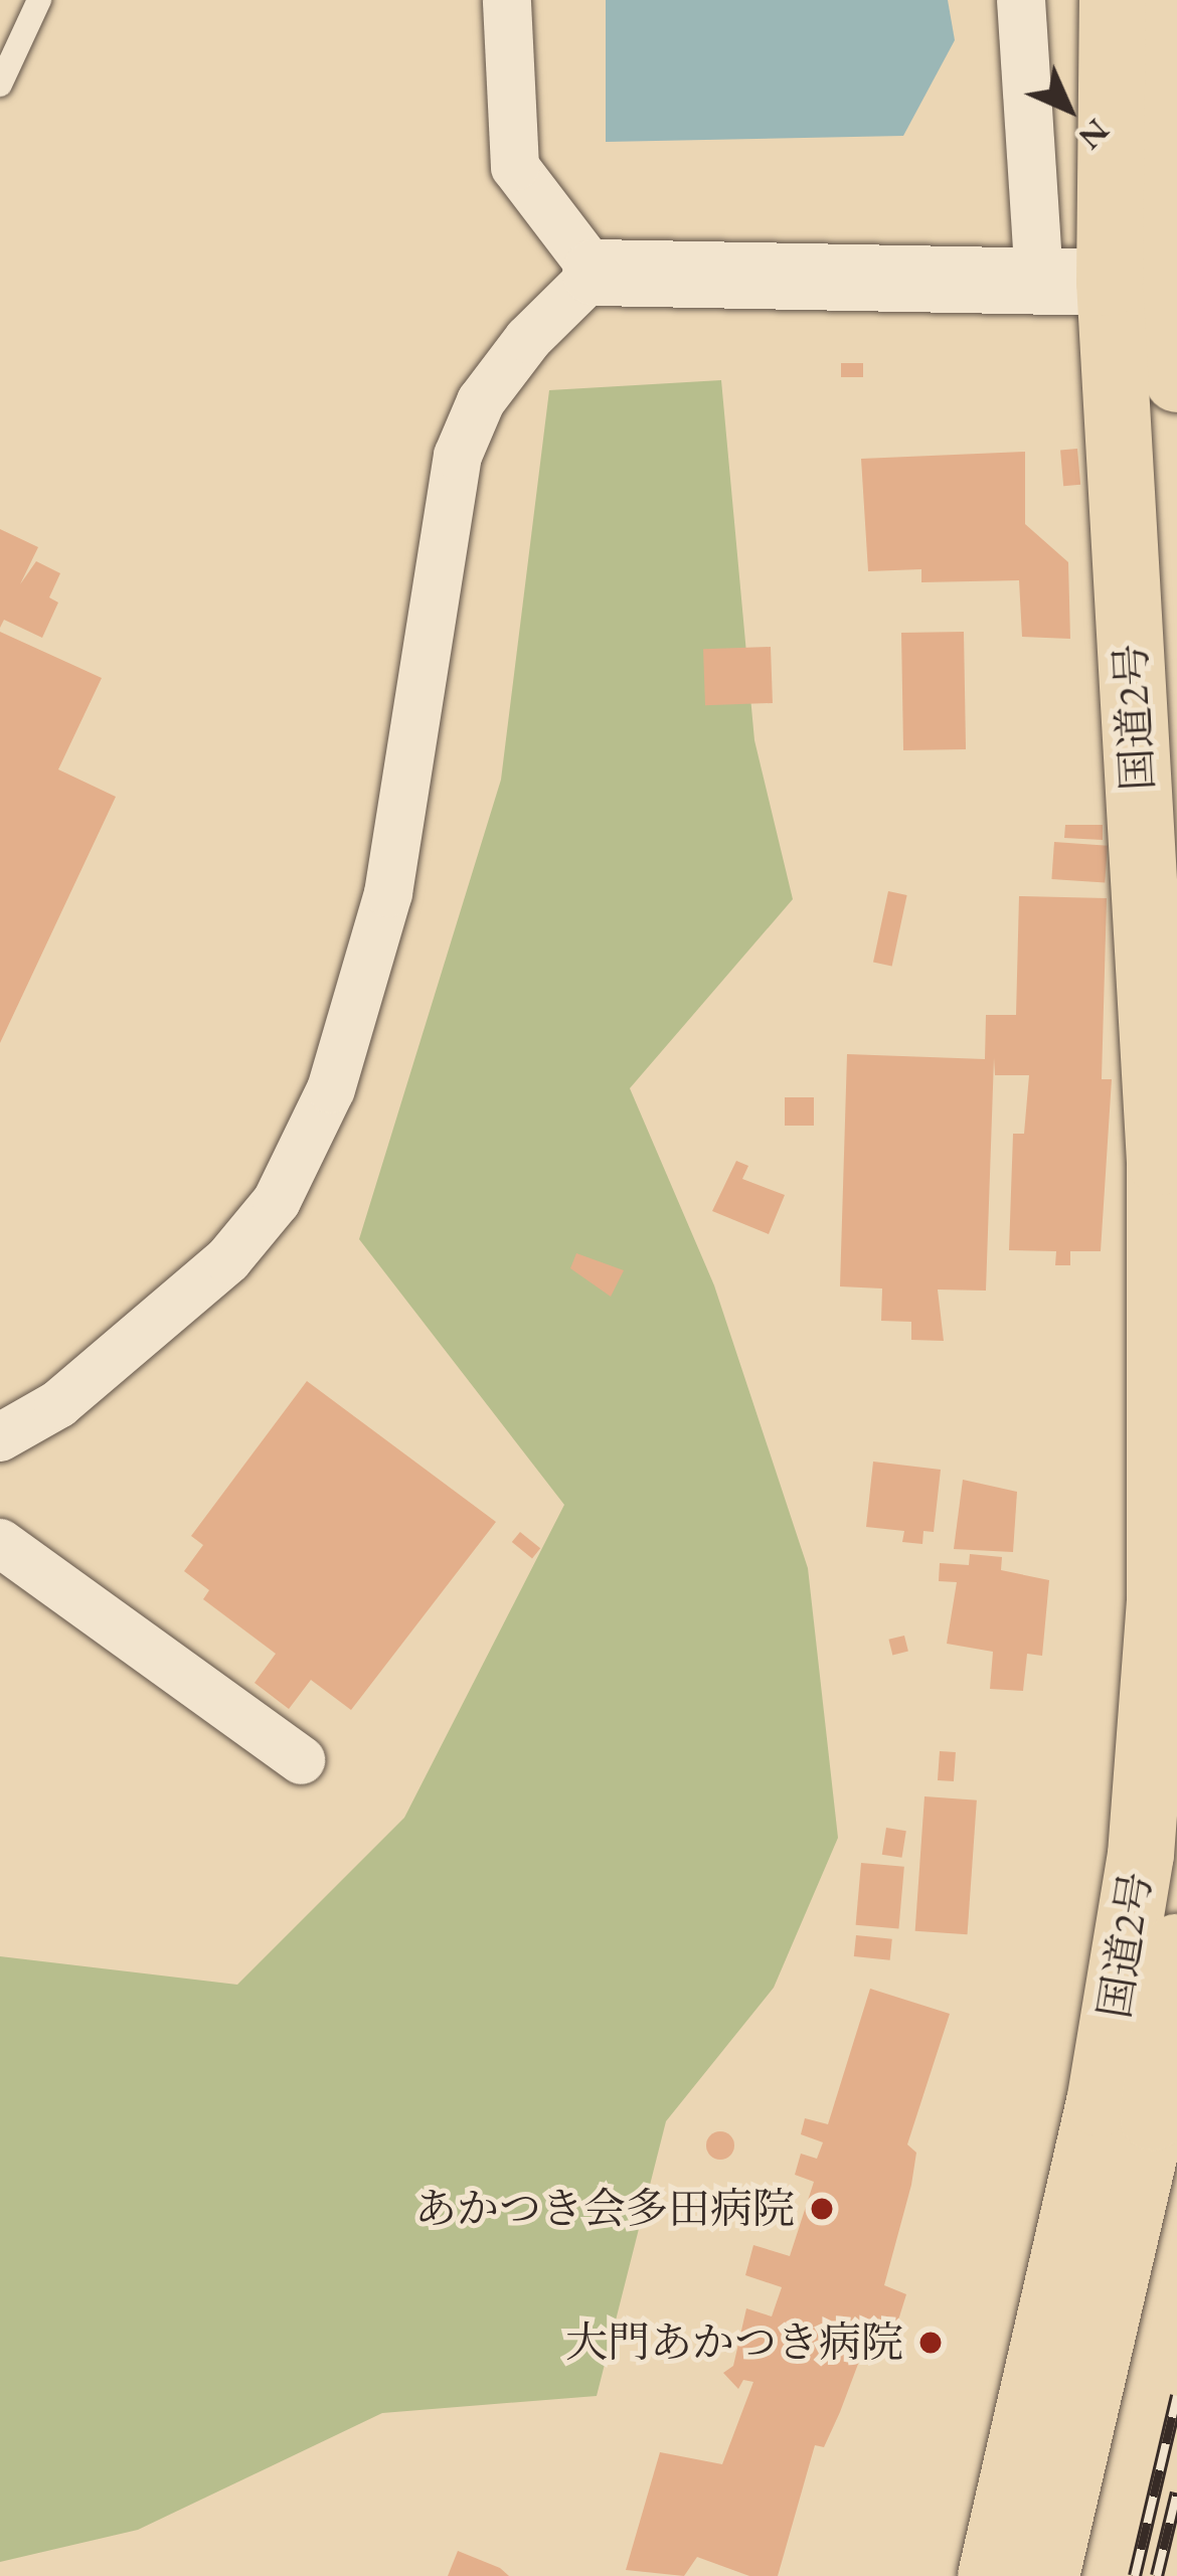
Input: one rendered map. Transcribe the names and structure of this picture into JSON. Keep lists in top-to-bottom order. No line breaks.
{"streets":{"highway":["国道2号"]},"places":["あかつき会多田病院","大門あかつき病院"],"north":"bottom right"}
